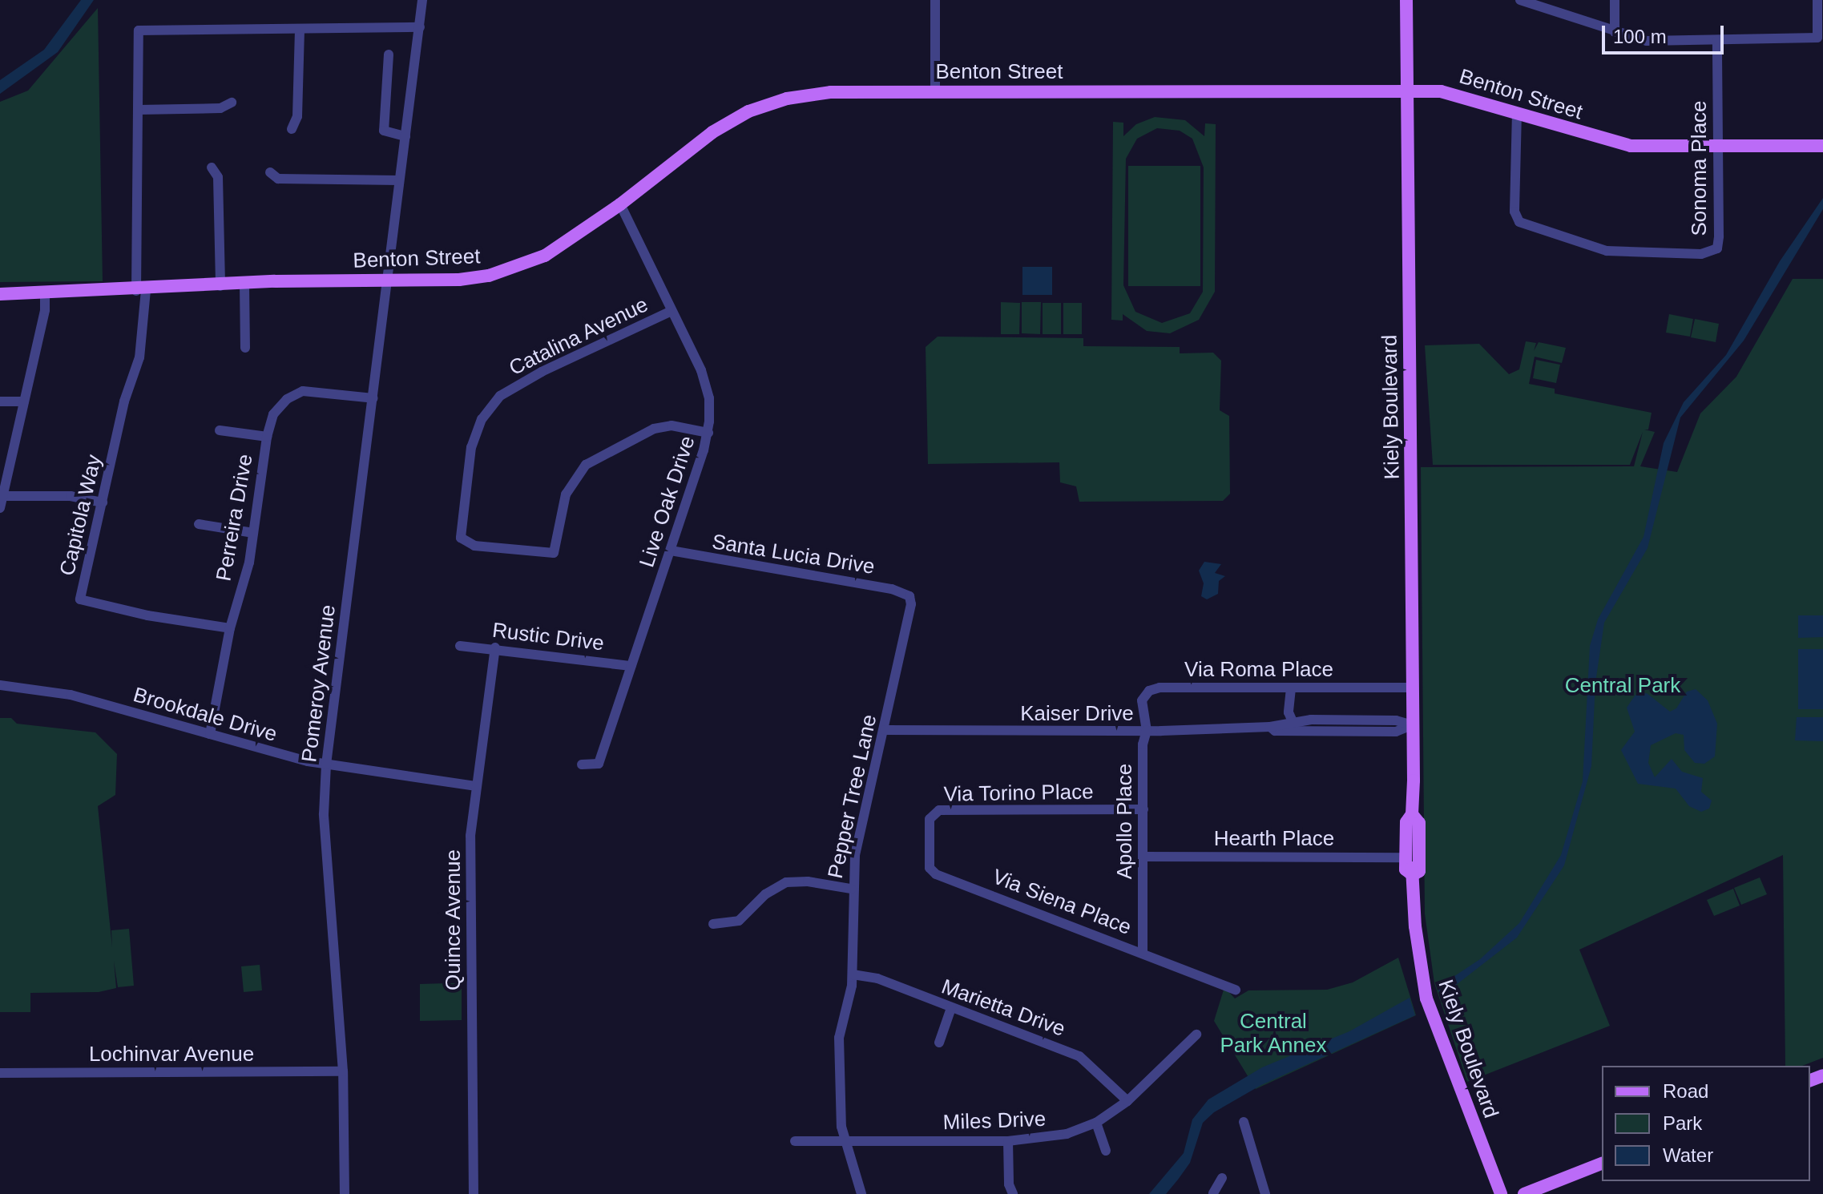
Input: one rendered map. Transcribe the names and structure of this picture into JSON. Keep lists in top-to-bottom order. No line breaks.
{"streets":{"main road":["Benton Street","Kiely Boulevard"],"street":["Sonoma Place","Catalina Avenue","Live Oak Drive","Capitola Way","Perreira Drive","Santa Lucia Drive","Rustic Drive","Via Roma Place","Pomeroy Avenue","Kaiser Drive","Brookdale Drive","Via Torino Place","Pepper Tree Lane","Apollo Place","Hearth Place","Via Siena Place","Quince Avenue","Marietta Drive","Lochinvar Avenue","Miles Drive"]},"crossings":[["Benton Street","Sonoma Place"],["Benton Street","Kiely Boulevard"],["Benton Street","Live Oak Drive"],["Benton Street","Capitola Way"],["Benton Street","Pomeroy Avenue"],["Catalina Avenue","Live Oak Drive"],["Kiely Boulevard","Via Roma Place"],["Kiely Boulevard","Kaiser Drive"],["Kiely Boulevard","Hearth Place"],["Live Oak Drive","Santa Lucia Drive"],["Live Oak Drive","Rustic Drive"],["Capitola Way","Perreira Drive"],["Perreira Drive","Pomeroy Avenue"],["Perreira Drive","Brookdale Drive"],["Santa Lucia Drive","Pepper Tree Lane"],["Rustic Drive","Quince Avenue"],["Via Roma Place","Kaiser Drive"],["Via Roma Place","Apollo Place"],["Pomeroy Avenue","Brookdale Drive"],["Pomeroy Avenue","Lochinvar Avenue"],["Kaiser Drive","Pepper Tree Lane"],["Kaiser Drive","Apollo Place"],["Brookdale Drive","Quince Avenue"],["Via Torino Place","Apollo Place"],["Via Torino Place","Via Siena Place"],["Pepper Tree Lane","Marietta Drive"],["Pepper Tree Lane","Miles Drive"],["Apollo Place","Hearth Place"],["Apollo Place","Via Siena Place"],["Marietta Drive","Miles Drive"]],"parks":["Central Park","Central Park Annex"],"legend":["Road","Park","Water"],"scale_bar":"100 m"}
